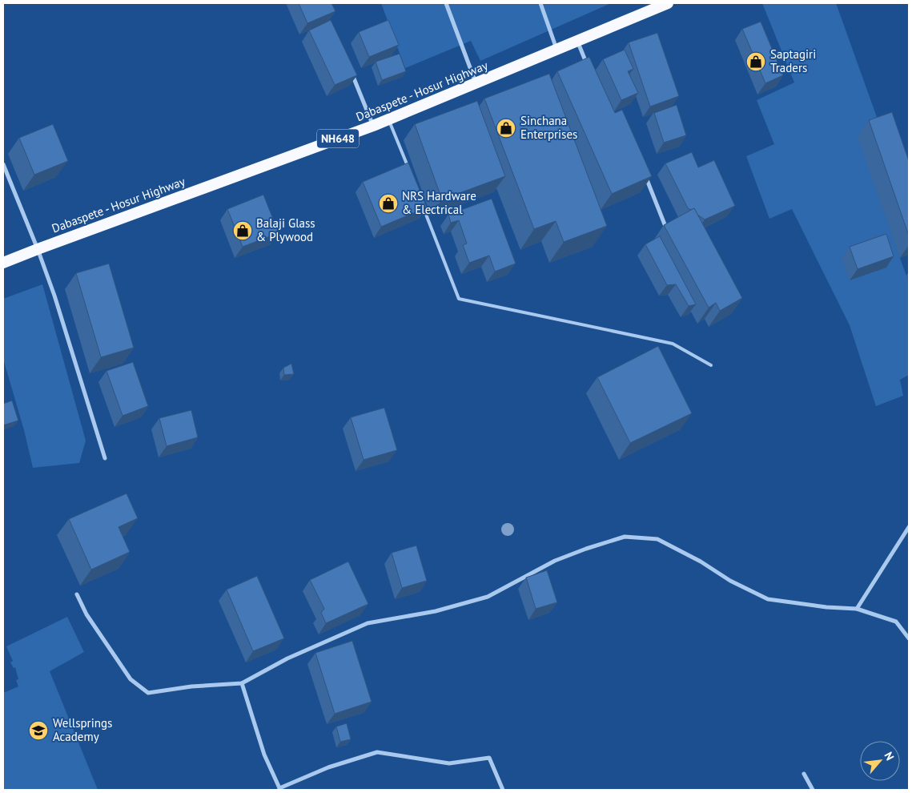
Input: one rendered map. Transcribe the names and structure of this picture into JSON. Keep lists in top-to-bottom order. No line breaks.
{"streets":{"highway":["Dabaspete - Hosur Highway","NH648"]},"places":{"shop":["Saptagiri Traders","Sinchana Enterprises","NRS Hardware & Electrical","Balaji Glass & Plywood"],"school or university":["Wellsprings Academy"]},"north":"top right"}
